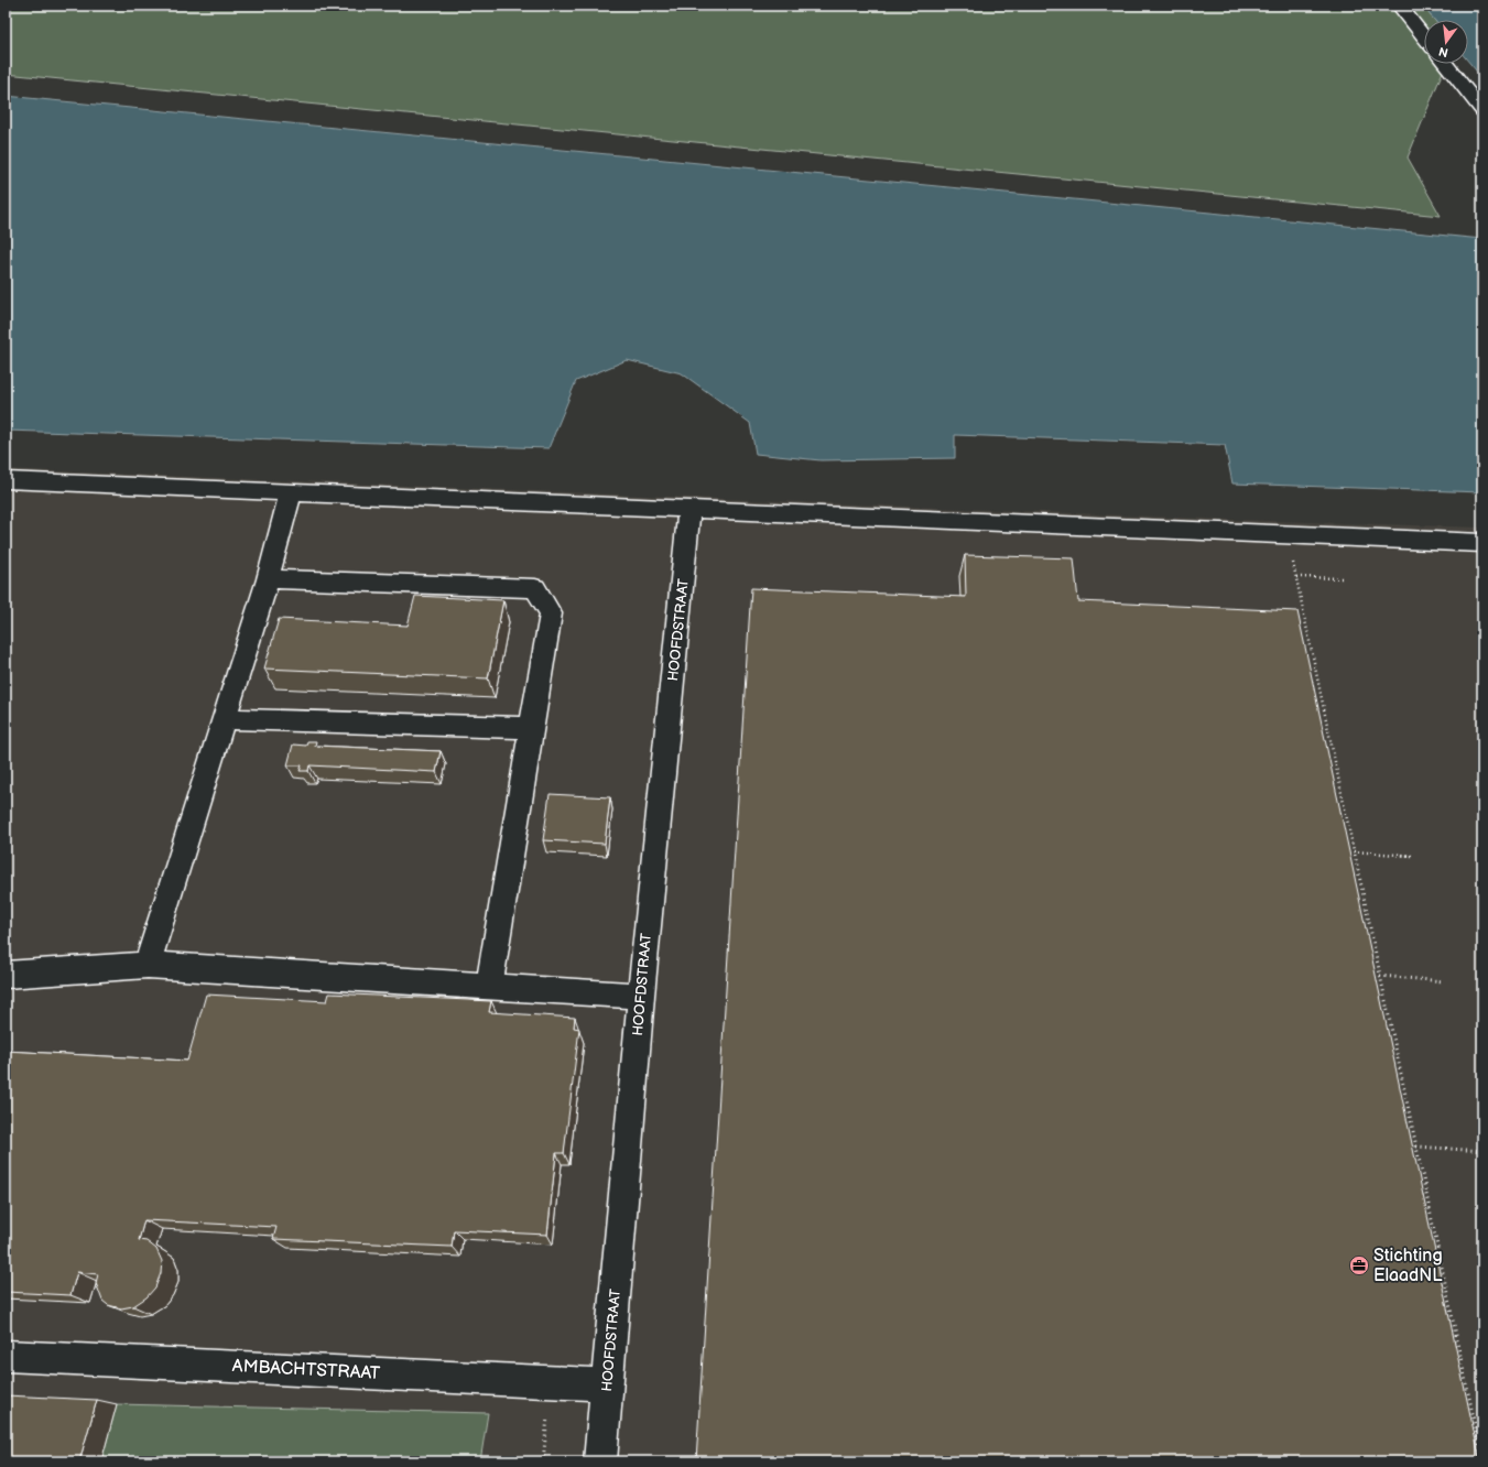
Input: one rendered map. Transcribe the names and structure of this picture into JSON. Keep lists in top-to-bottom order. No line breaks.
{"streets":{"street":["HOOFDSTRAAT","AMBACHTSTRAAT"]},"crossings":[["HOOFDSTRAAT","AMBACHTSTRAAT"]],"places":{"office":["Stichting ElaadNL"]},"north":"bottom"}
